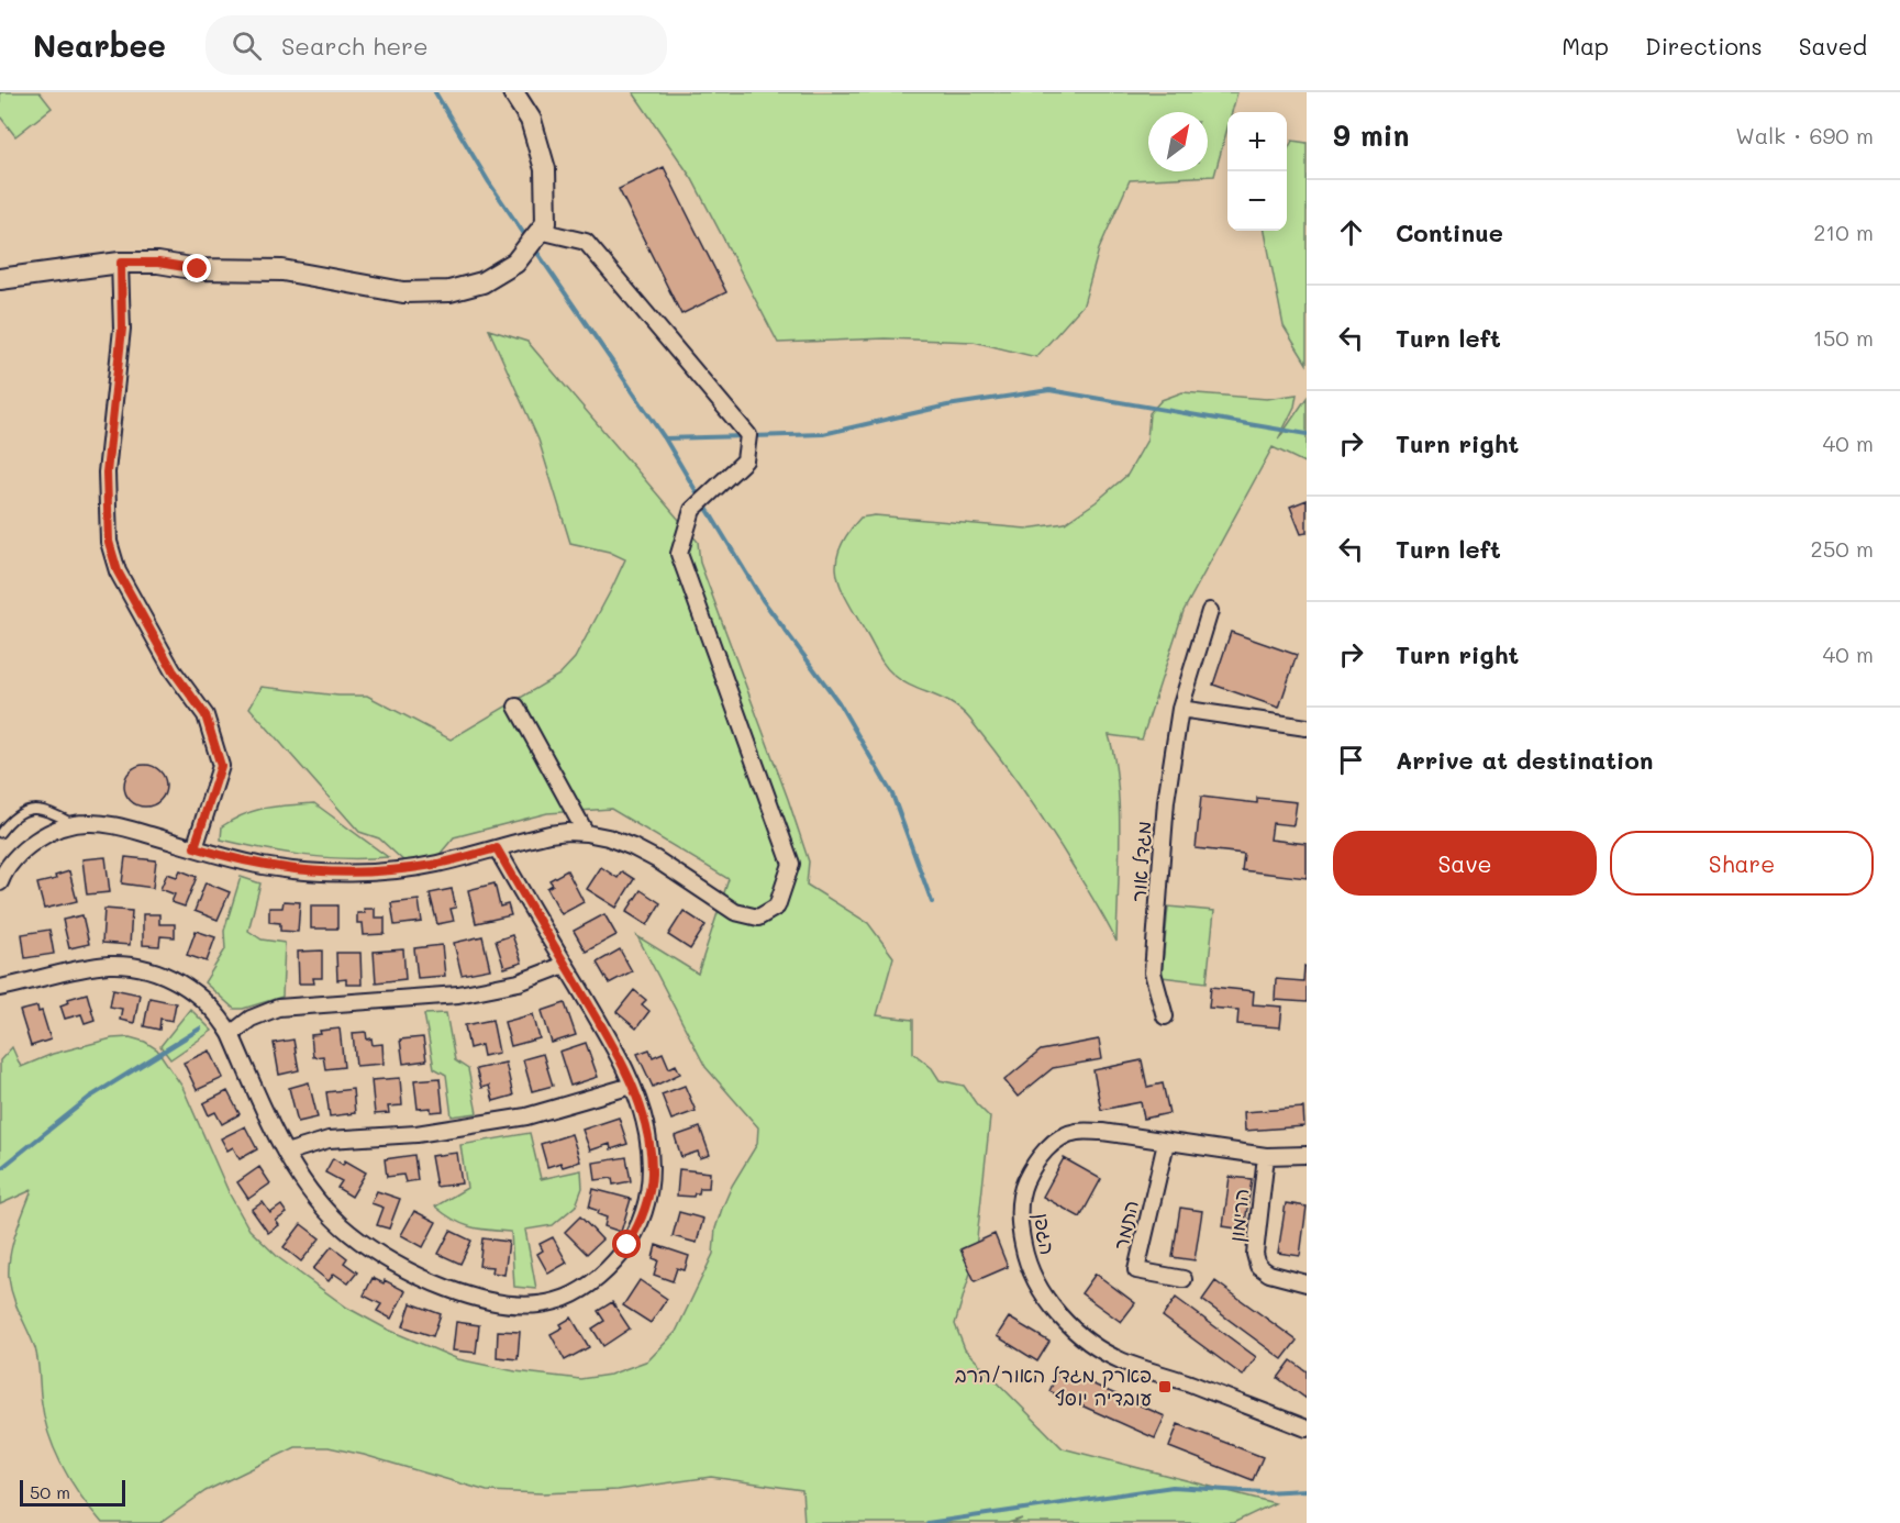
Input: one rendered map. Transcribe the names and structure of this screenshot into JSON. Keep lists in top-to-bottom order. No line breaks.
{"streets":{"street":["מגדל אור","הרימון","התמר","הגפן"]},"crossings":[["הרימון","הגפן"],["התמר","הגפן"]],"places":{"transit":["פארק מגדל האור/הרב עובדיה יוסף"]},"scale_bar":"50 m","north":"top right","page":{"header":"Nearbee","search":"Search here","nav":["Map","Directions","Saved"],"heading":["9 min","Walk · 690 m"],"map_buttons":["+","−"],"list":[["Continue","210 m"],["Turn left","150 m"],["Turn right","40 m"],["Turn left","250 m"],["Turn right","40 m"],"Arrive at destination"],"buttons":["Save","Share"],"scale":"50 m"}}
